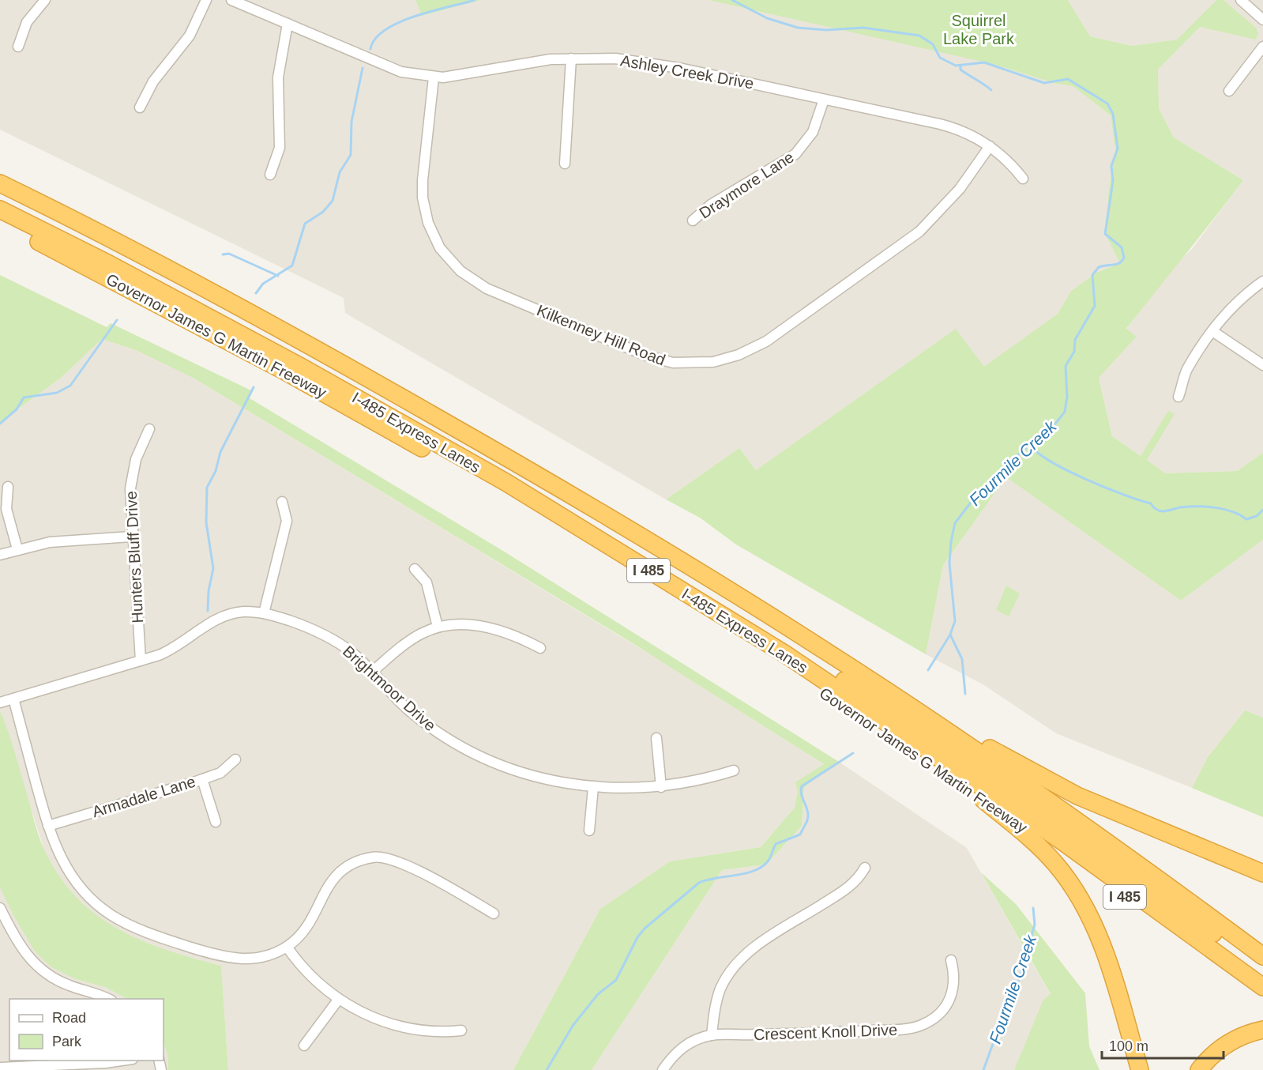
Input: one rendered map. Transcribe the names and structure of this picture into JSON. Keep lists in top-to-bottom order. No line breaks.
{"streets":{"highway":["Governor James G Martin Freeway","I-485 Express Lanes","I 485"],"street":["Ashley Creek Drive","Draymore Lane","Kilkenney Hill Road","Hunters Bluff Drive","Brightmoor Drive","Armadale Lane","Crescent Knoll Drive"]},"crossings":[["Ashley Creek Drive","Draymore Lane"],["Ashley Creek Drive","Kilkenney Hill Road"],["Hunters Bluff Drive","Brightmoor Drive"]],"water":["Fourmile Creek"],"parks":["Squirrel Lake Park"],"legend":["Road","Park"],"scale_bar":"100 m"}
